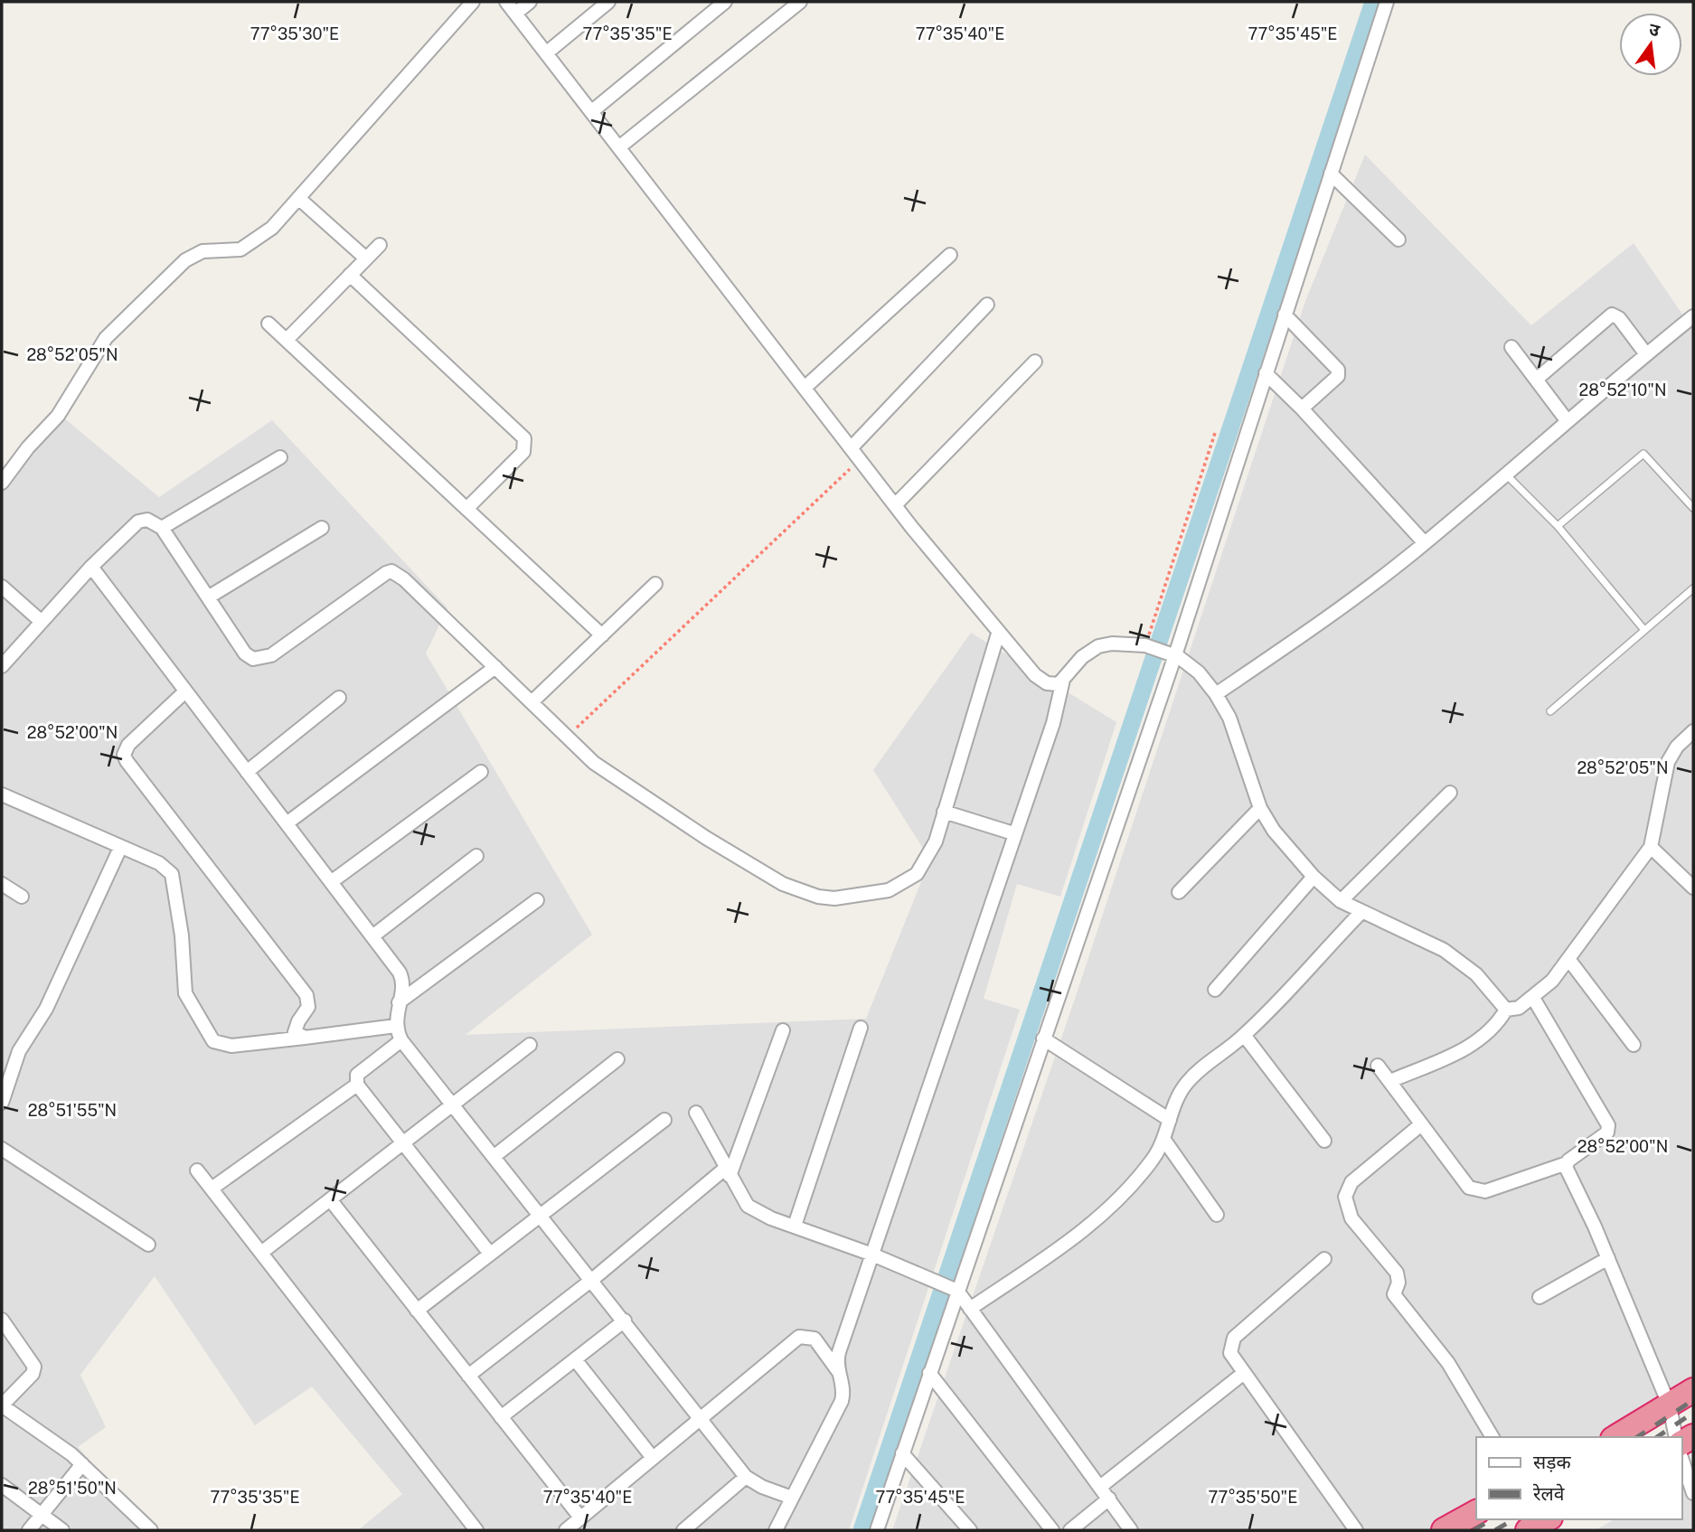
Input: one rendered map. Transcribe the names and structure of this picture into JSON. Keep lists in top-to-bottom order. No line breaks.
{"legend":["सड़क","रेलवे"],"north":"top","coordinates":["77°35'30\"E","77°35'35\"E","77°35'40\"E","77°35'45\"E","28°52'05\"N","28°52'10\"N","28°52'00\"N","28°51'55\"N","28°51'50\"N","77°35'50\"E"]}
